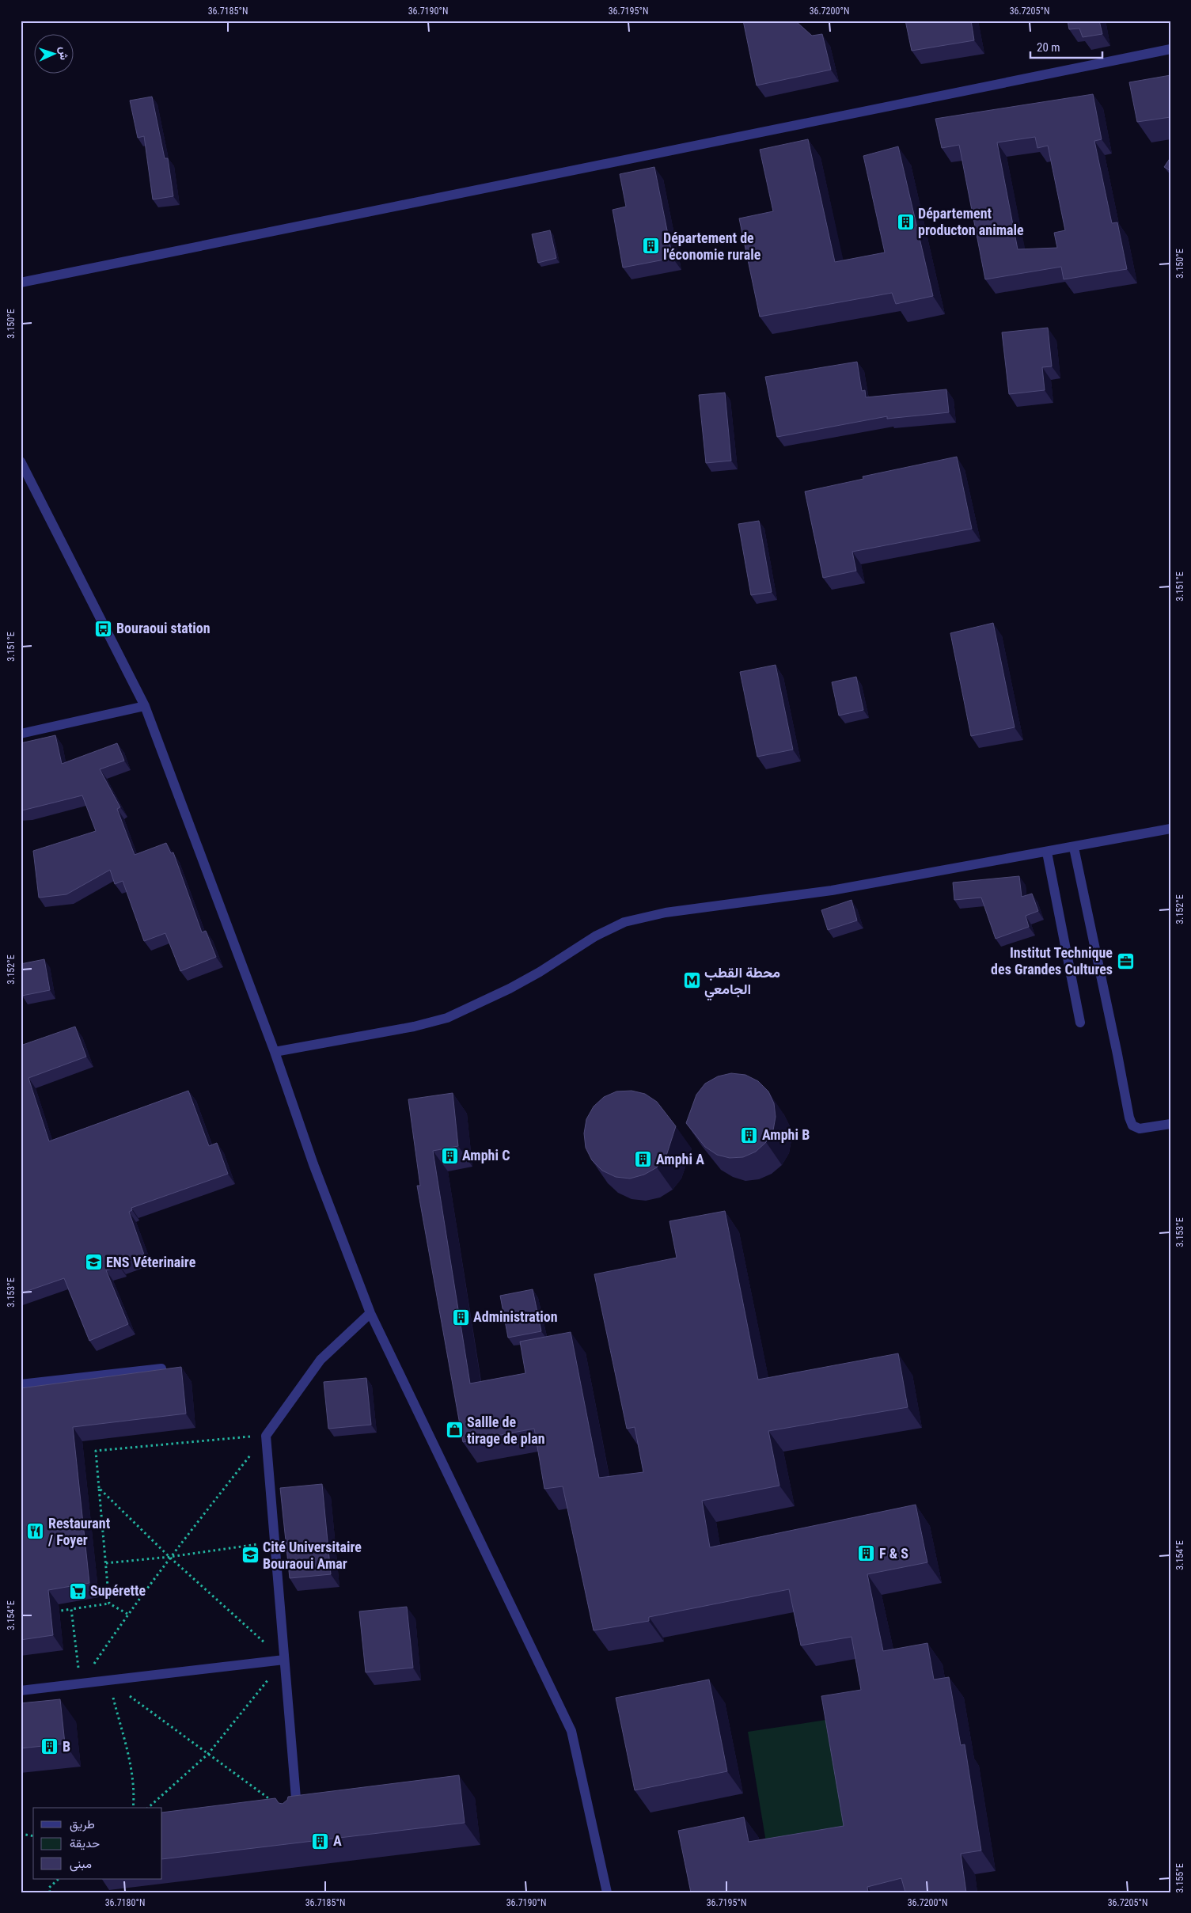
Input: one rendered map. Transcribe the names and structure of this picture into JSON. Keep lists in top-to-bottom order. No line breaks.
{"places":{"building":["Département producton animale","Département de l'économie rurale","Amphi B","Amphi C","Amphi A","Administration","F & S","B","A"],"bus stop":["Bouraoui station"],"office":["Institut Technique des Grandes Cultures"],"metro station":["محطة القطب الجامعي"],"school or university":["ENS Véterinaire","Cité Universitaire Bouraoui Amar"],"shop":["Sallle de tirage de plan"],"restaurant":["Restaurant / Foyer"],"supermarket":["Supérette"]},"legend":["طريق","حديقة","مبنى"],"scale_bar":"20 m","north":"right","coordinates":["36.7185°N","36.7190°N","36.7195°N","36.7200°N","36.7205°N","3.150°E","3.151°E","3.152°E","3.153°E","3.154°E","3.155°E","36.7180°N"]}
